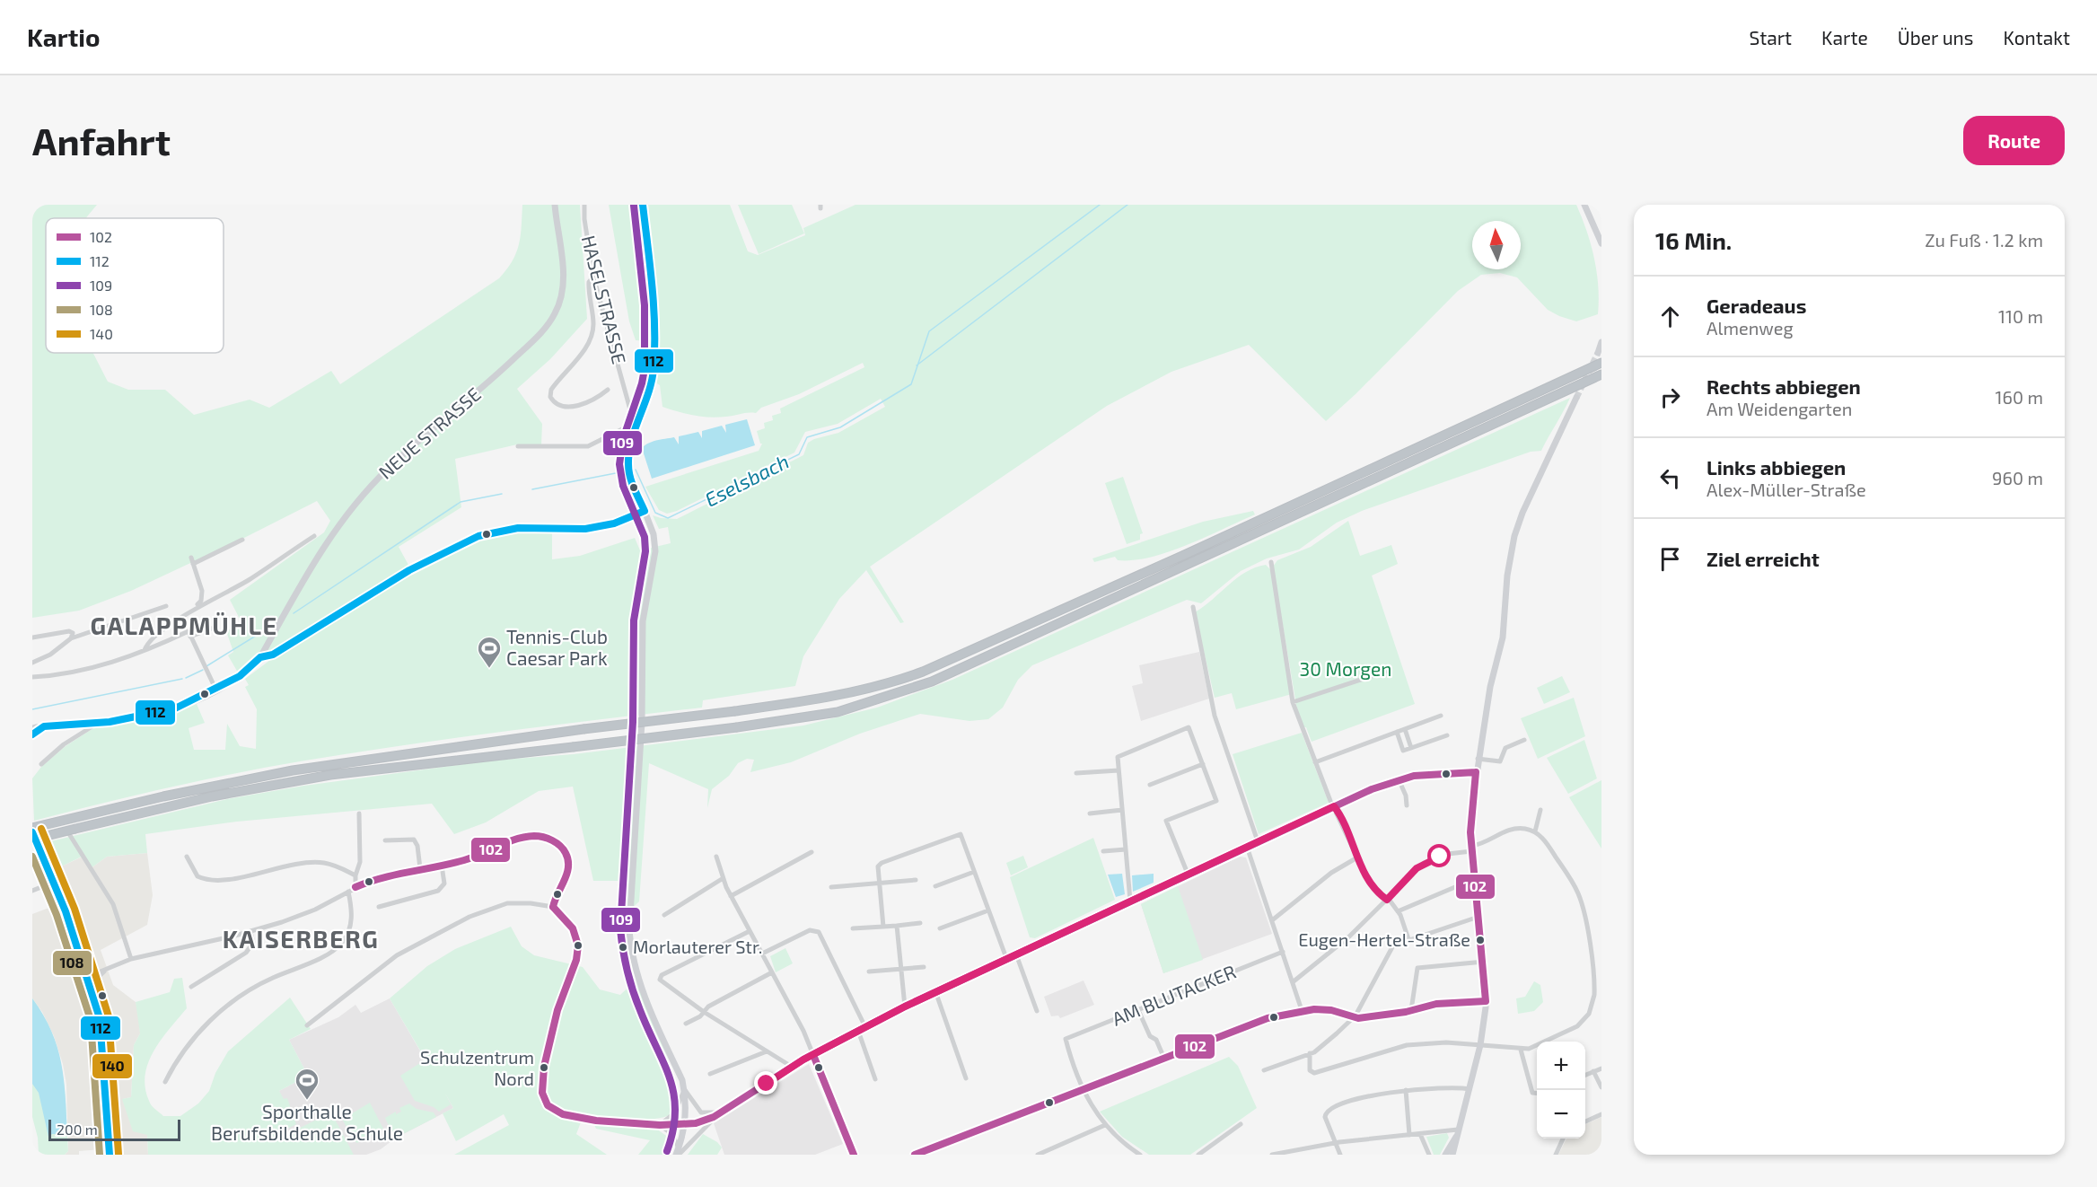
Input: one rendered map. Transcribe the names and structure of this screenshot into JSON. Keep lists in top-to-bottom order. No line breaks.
{"streets":{"street":["HASELSTRASSE","NEUE STRASSE","AM BLUTACKER"]},"districts":["GALAPPMÜHLE","KAISERBERG"],"water":["Eselsbach"],"parks":["30 Morgen"],"places":{"sports":["Tennis-Club Caesar Park","Sporthalle Berufsbildende Schule"],"other":["Eugen-Hertel-Straße","Morlauterer Str.","Schulzentrum Nord"]},"lines":["transit line 112","transit line 109","transit line 102","transit line 140","transit line 108"],"legend":["102","112","109","108","140"],"scale_bar":"200 m","north":"top","page":{"header":"Kartio","nav":["Start","Karte","Über uns","Kontakt"],"buttons":"Route","title":"Anfahrt","heading":["16 Min.","Zu Fuß · 1.2 km"],"list":[["Geradeaus","Almenweg","110 m"],["Rechts abbiegen","Am Weidengarten","160 m"],["Links abbiegen","Alex-Müller-Straße","960 m"],"Ziel erreicht"],"map_buttons":["+","−"],"scale":"200 m"}}
